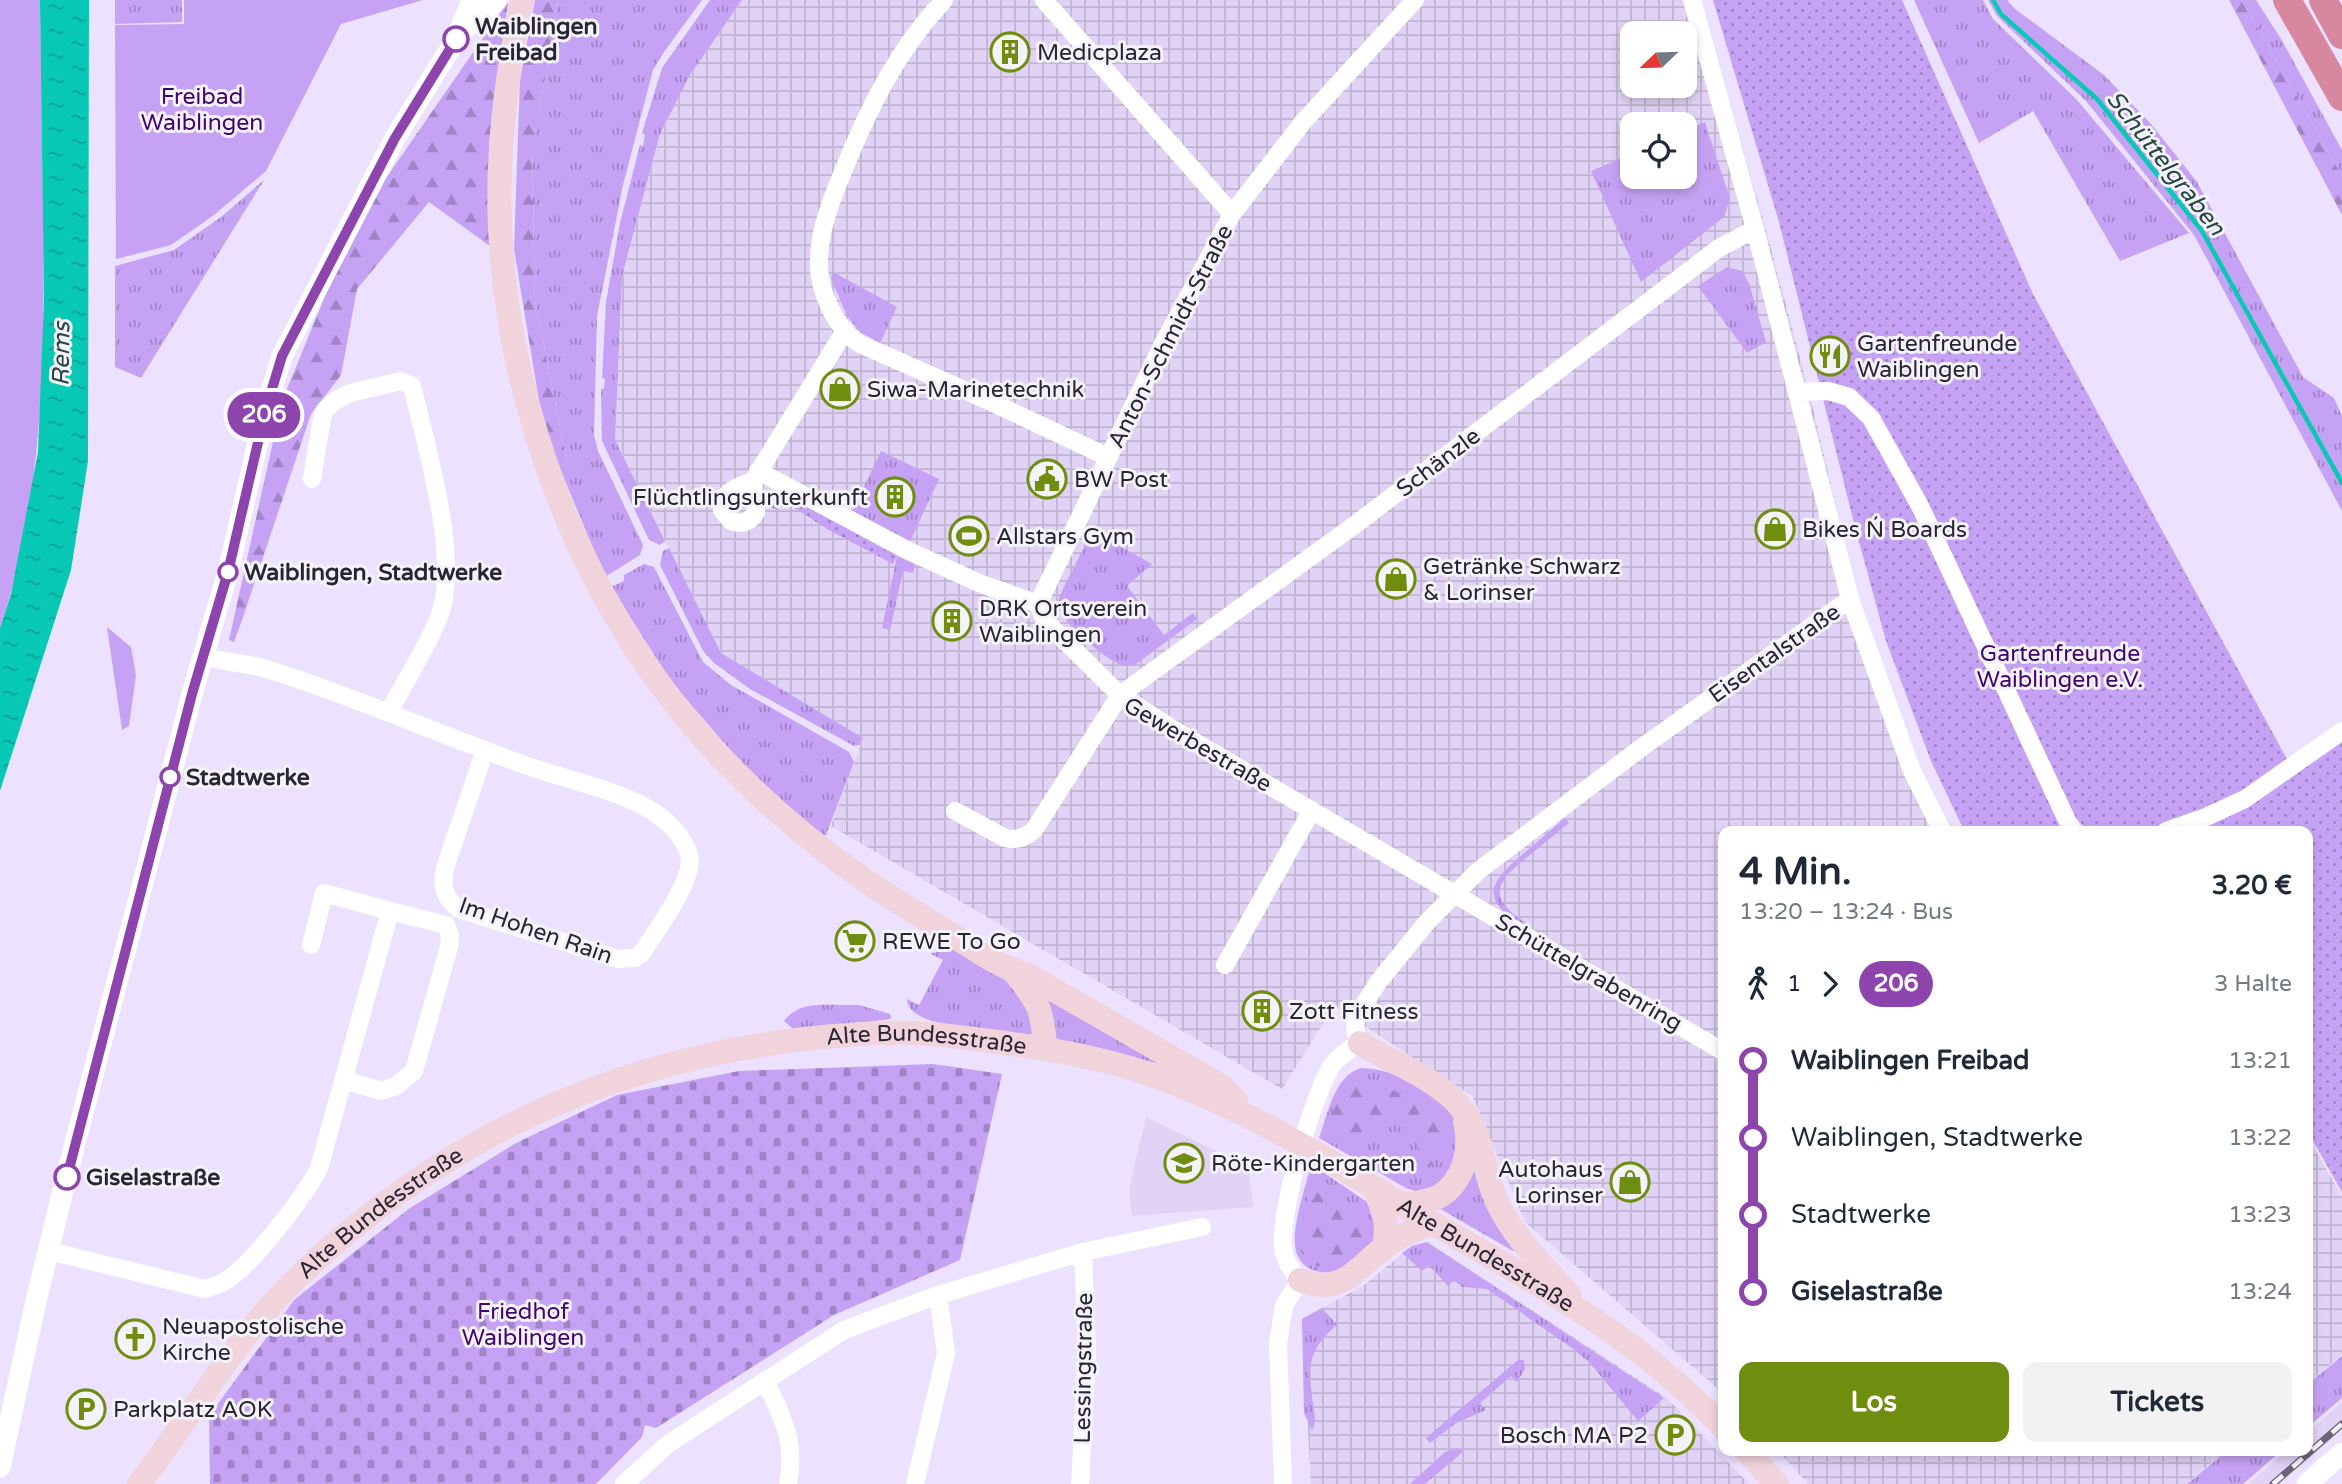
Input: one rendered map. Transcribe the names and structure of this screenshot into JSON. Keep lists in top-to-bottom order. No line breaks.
{"streets":{"main road":["Alte Bundesstraße"],"street":["Anton-Schmidt-Straße","Schänzle","Eisentalstraße","Gewerbestraße","Im Hohen Rain","Schüttelgrabenring","Lessingstraße"]},"crossings":[["Schänzle","Eisentalstraße"],["Schänzle","Gewerbestraße"],["Eisentalstraße","Gewerbestraße"],["Eisentalstraße","Schüttelgrabenring"],["Gewerbestraße","Schüttelgrabenring"]],"water":["Schüttelgraben","Rems"],"parks":["Freibad Waiblingen","Gartenfreunde Waiblingen e.V.","Friedhof Waiblingen"],"places":{"other":["Waiblingen Freibad","Waiblingen, Stadtwerke","Stadtwerke","Giselastraße"],"building":["Medicplaza","Flüchtlingsunterkunft","DRK Ortsverein Waiblingen","Zott Fitness"],"restaurant":["Gartenfreunde Waiblingen"],"shop":["Siwa-Marinetechnik","Bikes Ń Boards","Getränke Schwarz & Lorinser","Autohaus Lorinser"],"public building":["BW Post"],"sports":["Allstars Gym"],"supermarket":["REWE To Go"],"school or university":["Röte-Kindergarten"],"church":["Neuapostolische Kirche"],"parking":["Parkplatz AOK","Bosch MA P2"]},"lines":["bus line 206"],"north":"bottom left","page":{"on_map":"206","heading":["4 Min.","13:20 – 13:24 · Bus","3.20 €"],"legs":["1","206","3 Halte"],"list":[{"name":"Waiblingen Freibad","value":"13:21"},{"name":"Waiblingen, Stadtwerke","value":"13:22"},{"name":"Stadtwerke","value":"13:23"},{"name":"Giselastraße","value":"13:24"}],"buttons":["Los","Tickets"]}}
